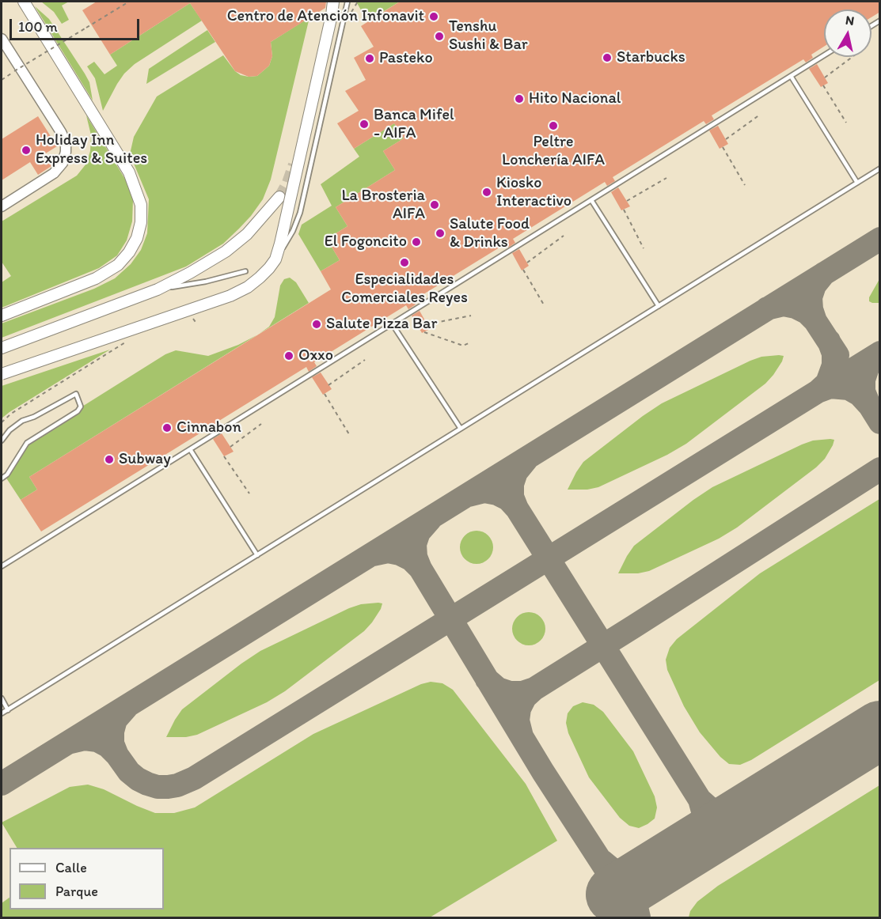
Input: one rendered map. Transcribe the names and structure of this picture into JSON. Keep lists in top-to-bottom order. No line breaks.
{"places":["Centro de Atención Infonavit","Tenshu Sushi & Bar","Starbucks","Pasteko","Hito Nacional","Banca Mifel - AIFA","Peltre Lonchería AIFA","Holiday Inn Express & Suites","Kiosko Interactivo","La Brosteria AIFA","Salute Food & Drinks","El Fogoncito","Especialidades Comerciales Reyes","Salute Pizza Bar","Oxxo","Cinnabon","Subway"],"legend":["Calle","Parque"],"scale_bar":"100 m","north":"top"}
